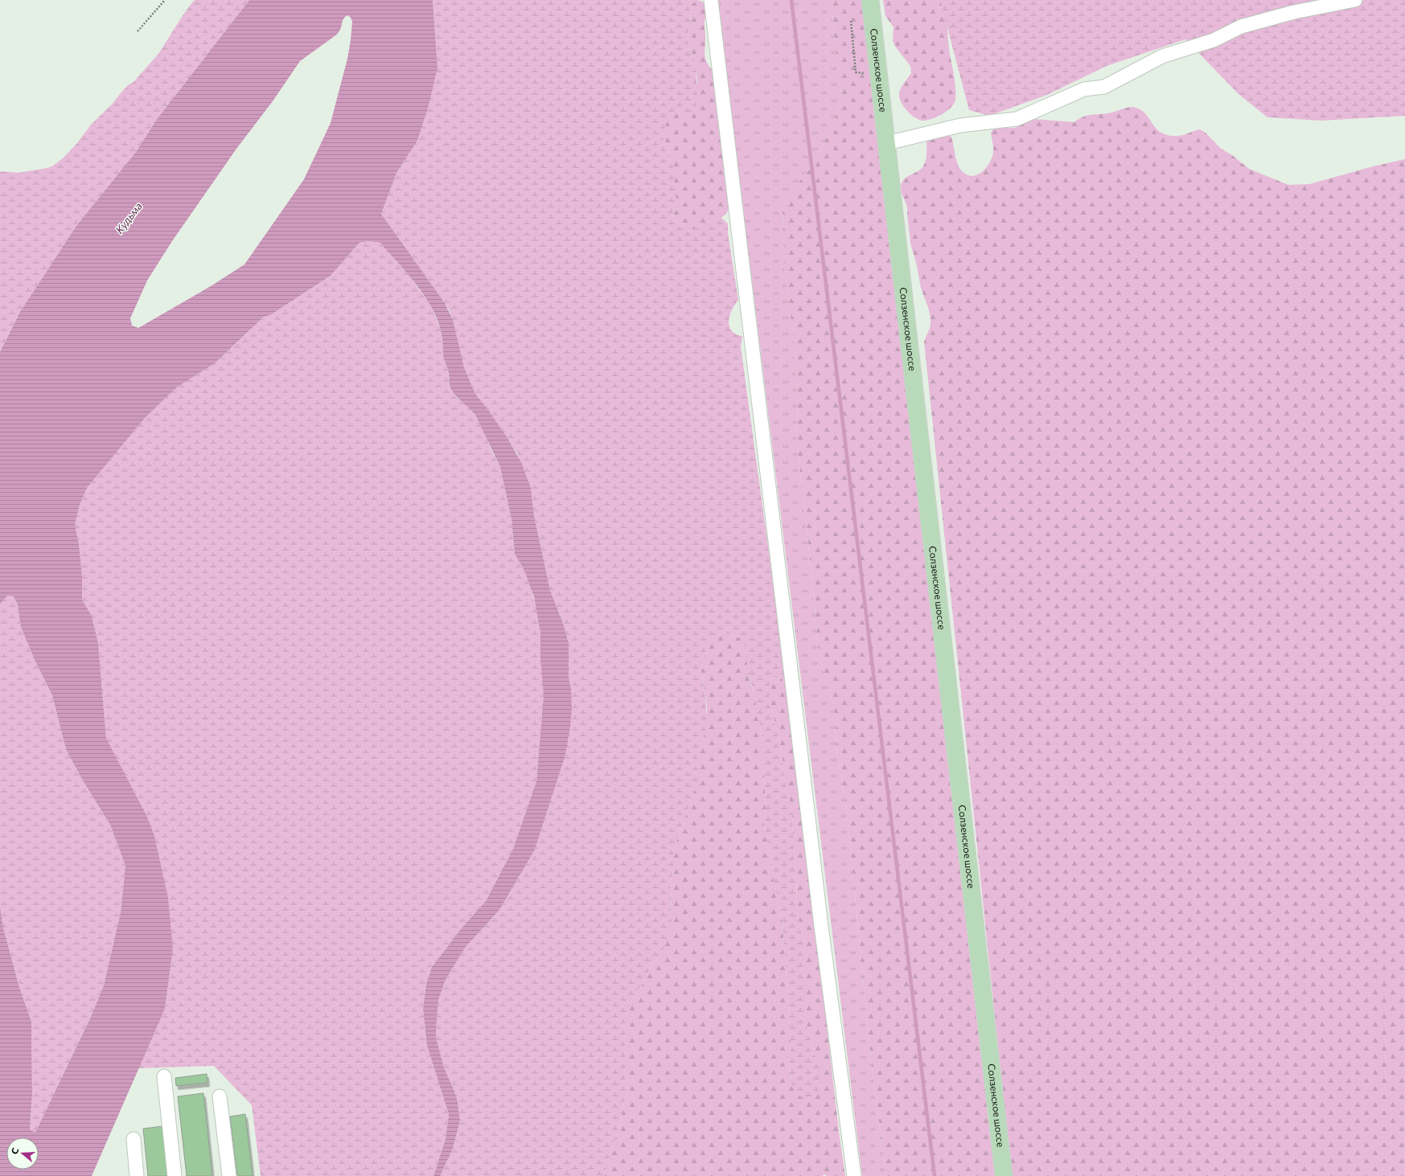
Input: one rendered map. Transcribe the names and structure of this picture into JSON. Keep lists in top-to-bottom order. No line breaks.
{"streets":{"main road":["Солзенское шоссе"]},"water":["Кудьма"],"north":"left"}
